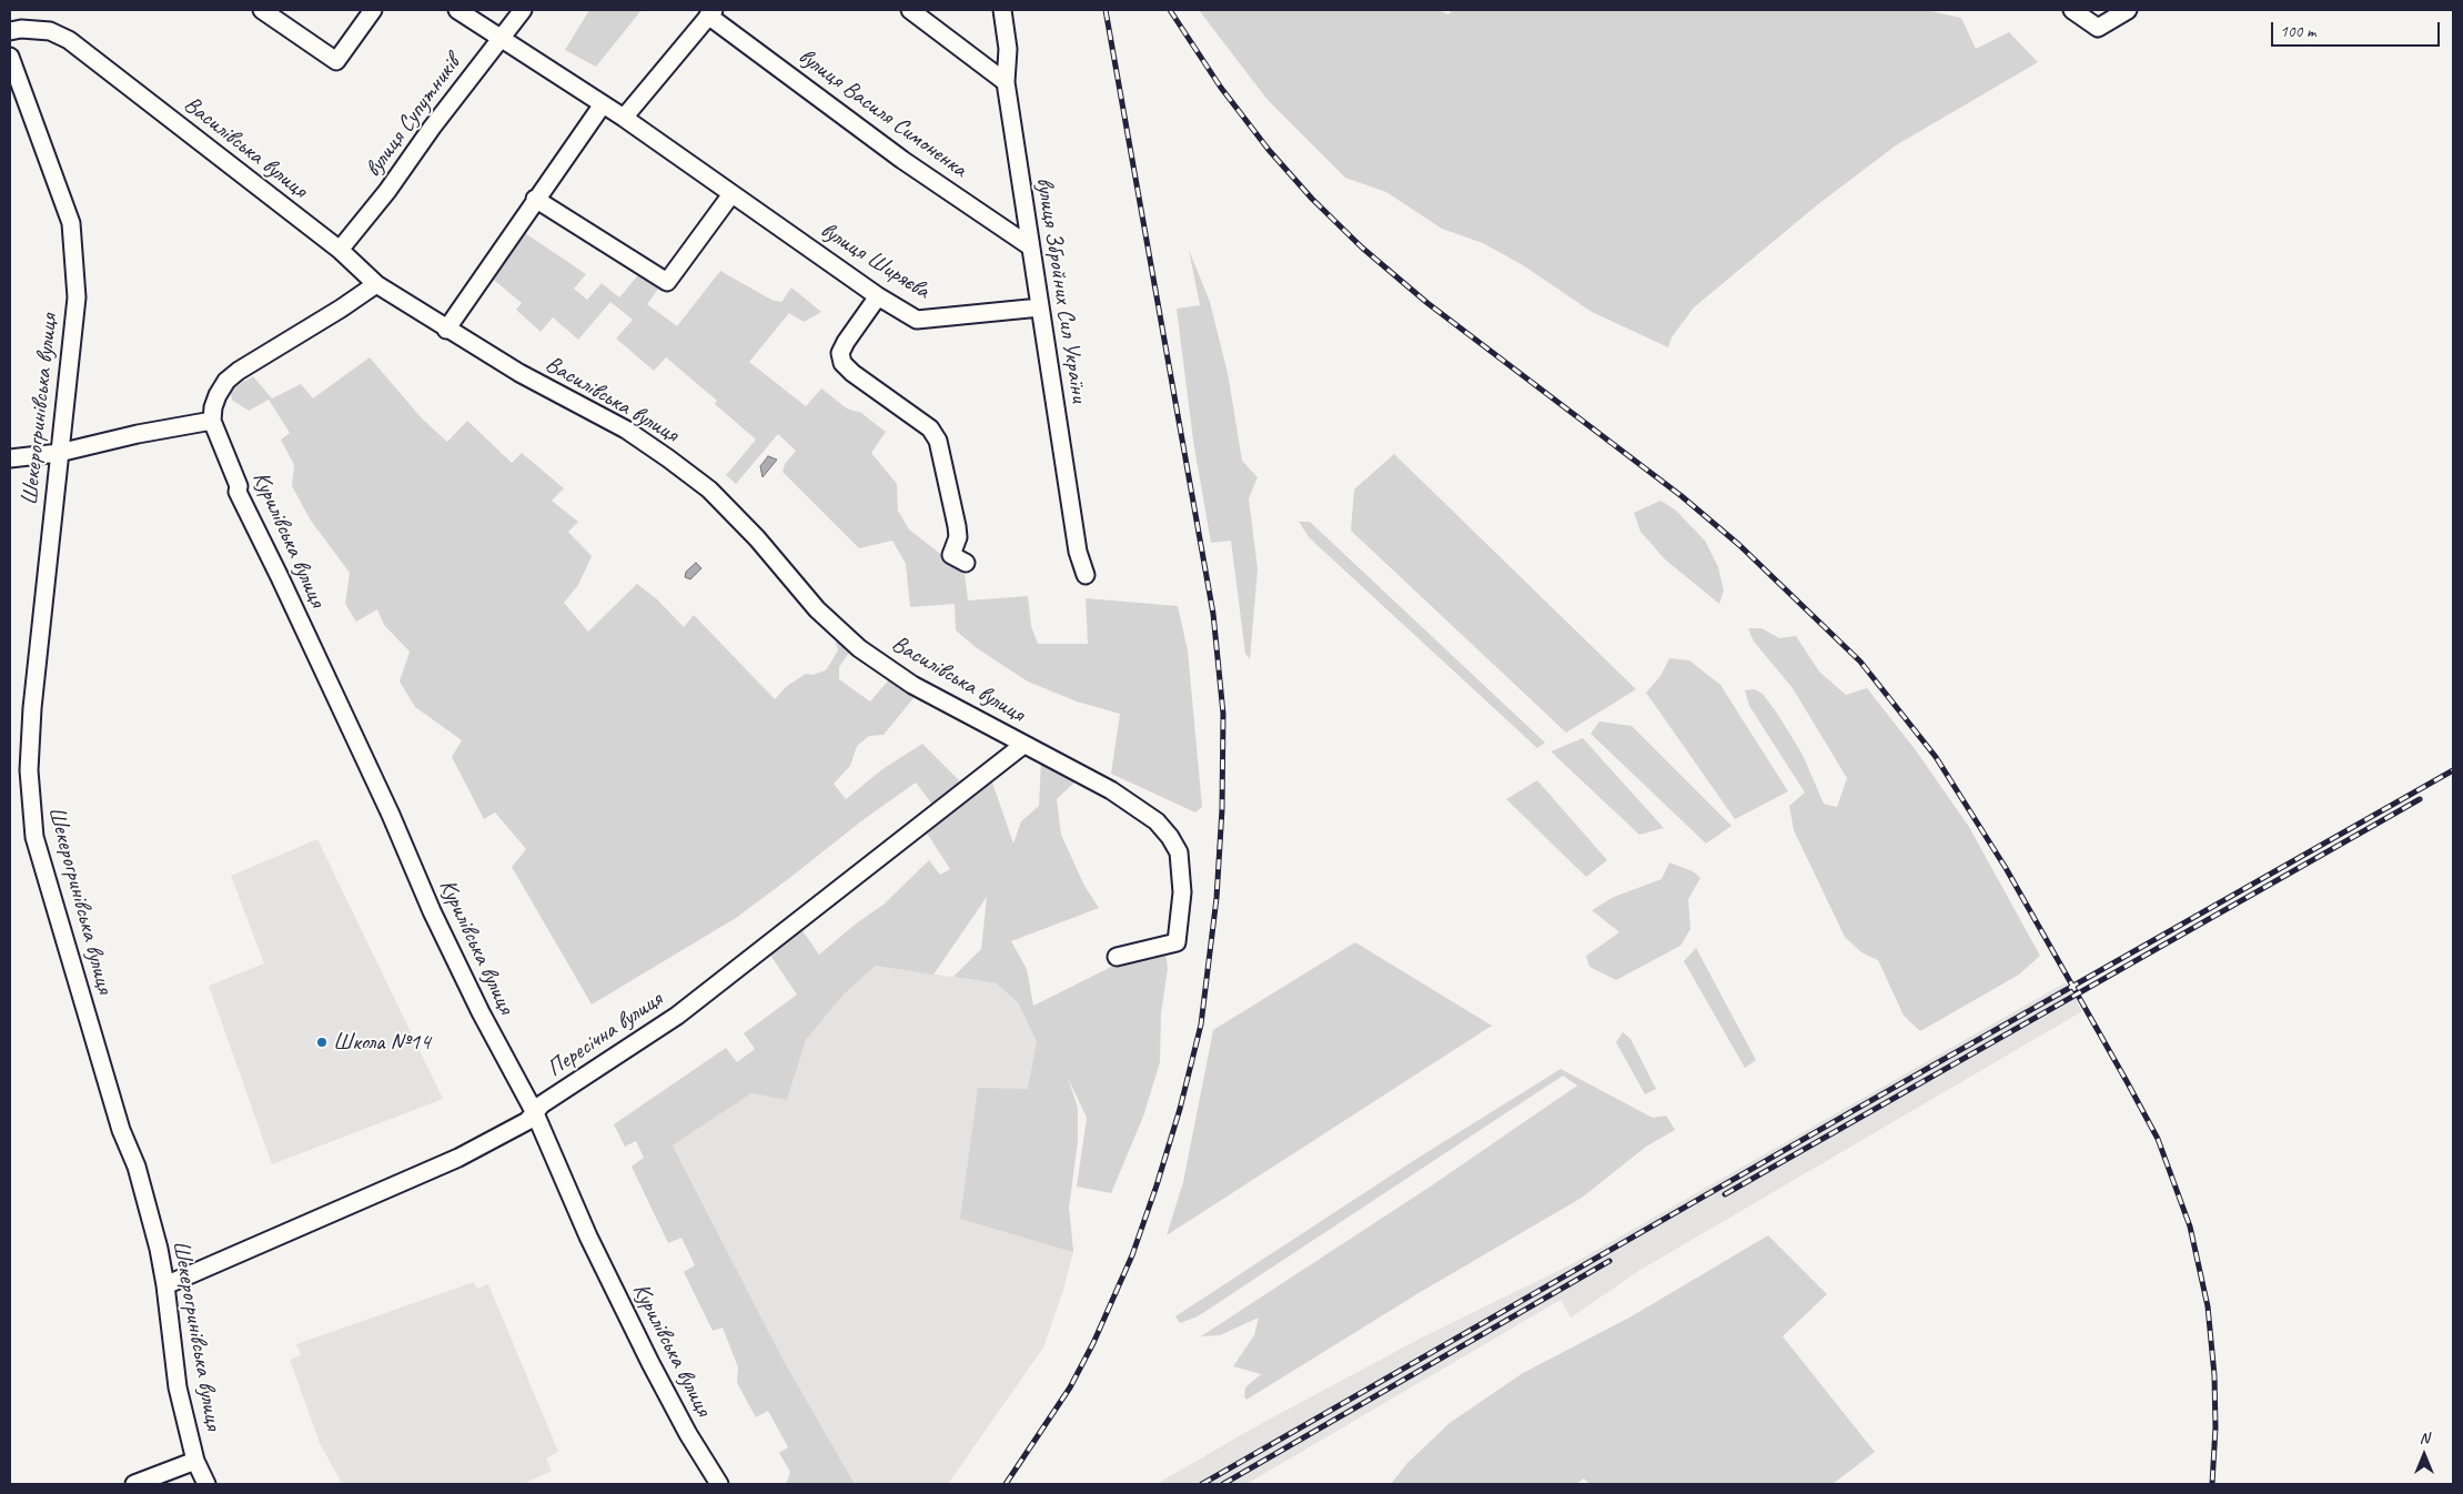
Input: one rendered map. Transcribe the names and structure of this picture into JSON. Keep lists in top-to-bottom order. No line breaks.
{"streets":{"street":["вулиця Василя Симоненка","вулиця Супутників","Василівська вулиця","вулиця Ширяєва","вулиця Збройних Сил України","Шекерогринівська вулиця","Курилівська вулиця","Пересічна вулиця"]},"crossings":[["вулиця Василя Симоненка","вулиця Збройних Сил України"],["вулиця Супутників","Василівська вулиця"],["вулиця Супутників","вулиця Ширяєва"],["Василівська вулиця","Пересічна вулиця"],["вулиця Ширяєва","вулиця Збройних Сил України"],["Шекерогринівська вулиця","Пересічна вулиця"],["Курилівська вулиця","Пересічна вулиця"]],"places":["Школа №14"],"scale_bar":"100 m","north":"top"}
